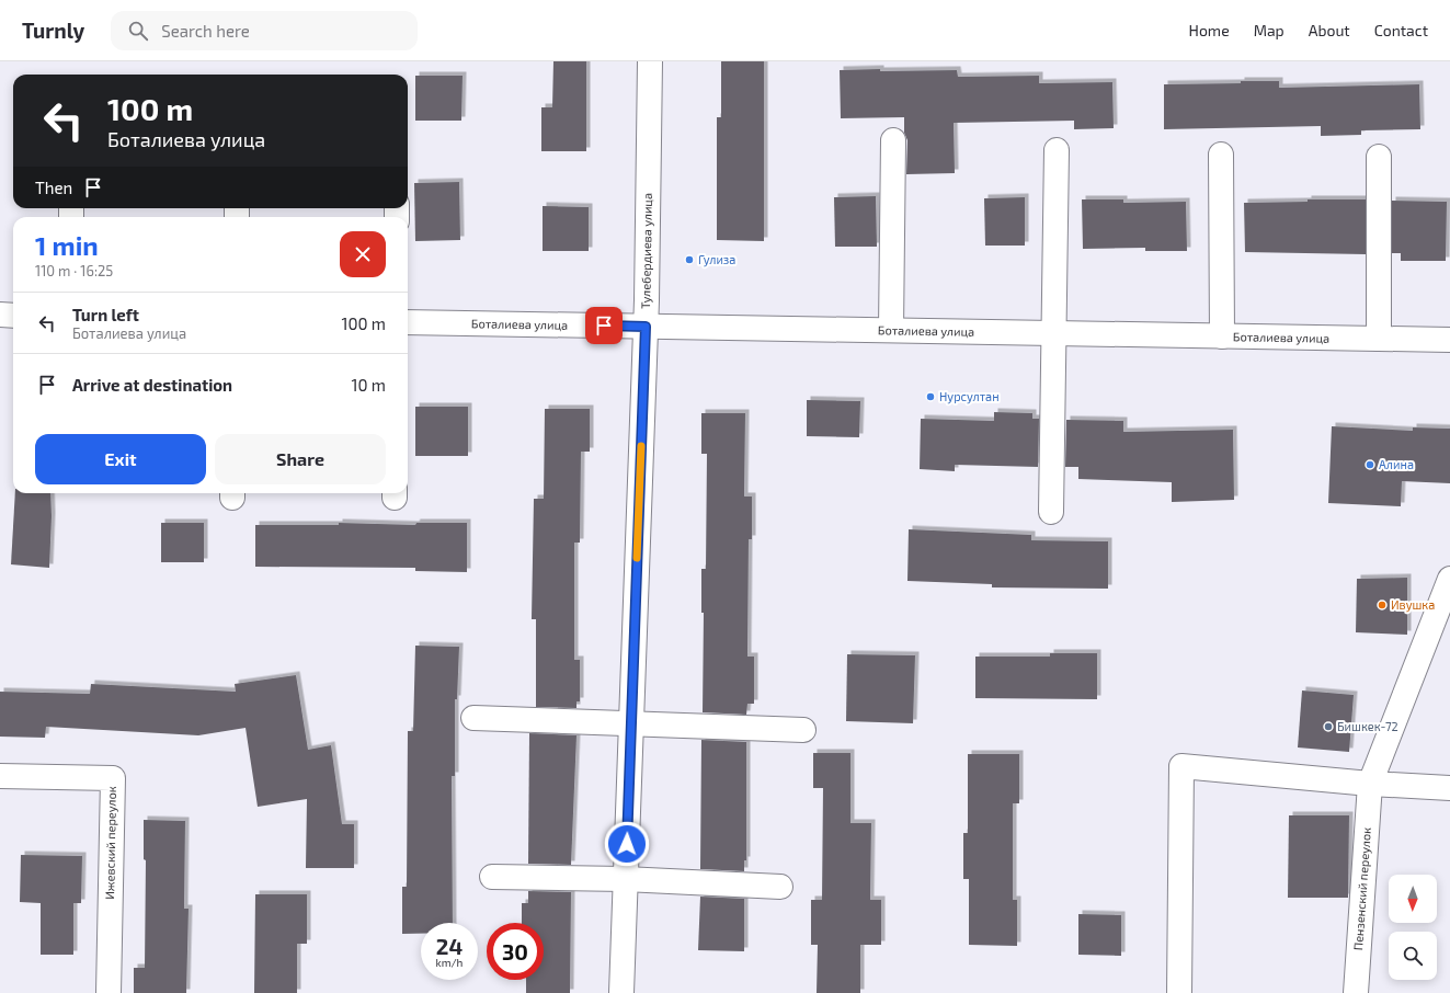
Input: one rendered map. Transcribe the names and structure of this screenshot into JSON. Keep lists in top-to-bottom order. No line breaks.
{"streets":{"street":["Тулебердиева улица","Боталиева улица","Ижевский переулок","Пензенский переулок"]},"crossings":[["Тулебердиева улица","Боталиева улица"]],"places":["Гулиза","Нурсултан","Алина","Ивушка","Бишкек-72"],"north":"bottom","page":{"header":"Turnly","search":"Search here","nav":["Home","Map","About","Contact"],"turn":["100 m","Боталиева улица"],"then":"Then","heading":["1 min","110 m · 16:25"],"list":[{"name":"Turn left","note":"Боталиева улица","value":"100 m"},{"name":"Arrive at destination","value":"10 m"}],"buttons":["Exit","Share"],"speed":"24 km/h","limit":"30"}}
